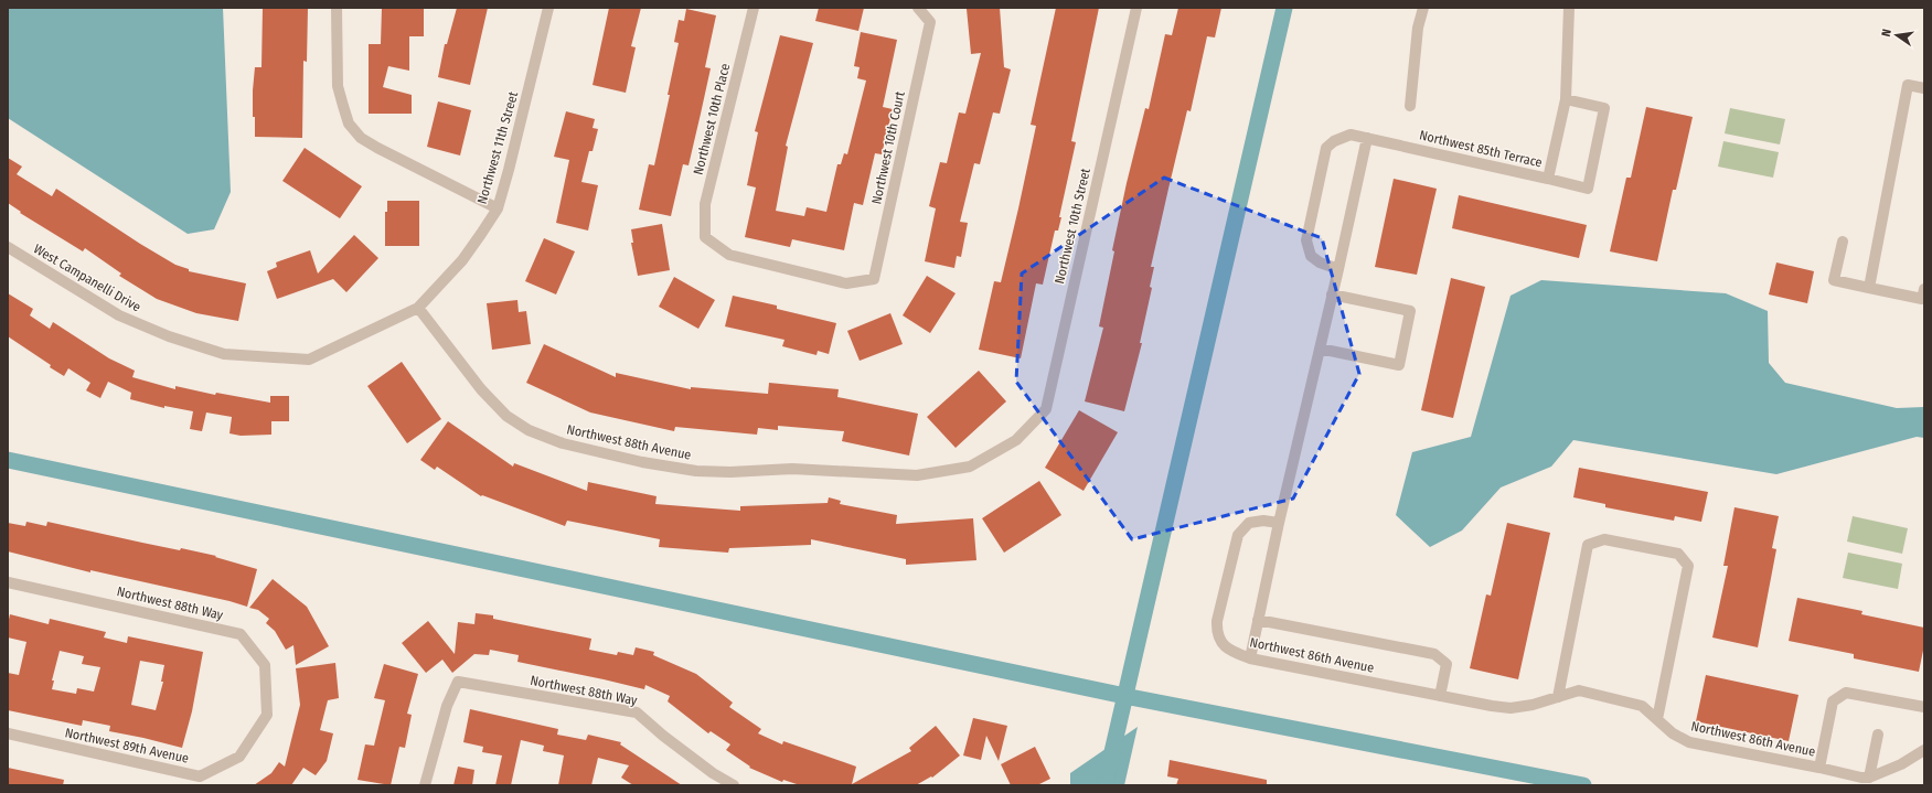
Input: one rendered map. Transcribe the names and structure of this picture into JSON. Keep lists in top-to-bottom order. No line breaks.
{"streets":{"street":["Northwest 10th Place","Northwest 11th Street","Northwest 10th Court","Northwest 85th Terrace","Northwest 10th Street","West Campanelli Drive","Northwest 88th Avenue","Northwest 88th Way","Northwest 86th Avenue","Northwest 89th Avenue"]},"crossings":[["Northwest 10th Place","Northwest 10th Court"],["Northwest 11th Street","West Campanelli Drive"],["Northwest 11th Street","Northwest 88th Avenue"],["Northwest 10th Street","Northwest 88th Avenue"],["Northwest 88th Way","Northwest 89th Avenue"]],"north":"left"}
